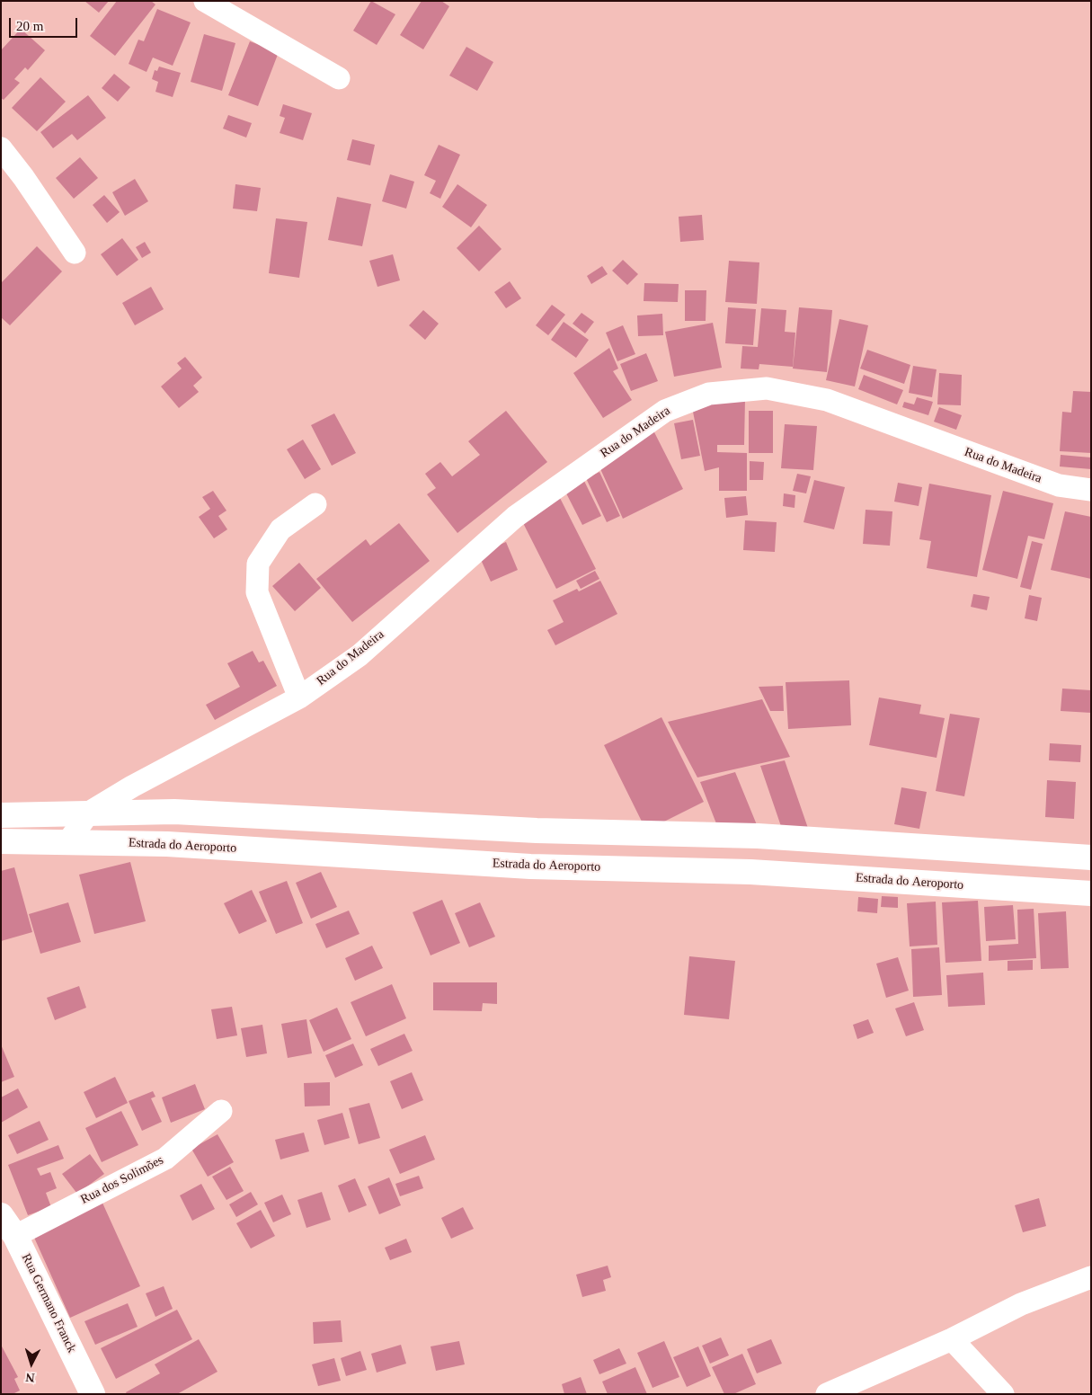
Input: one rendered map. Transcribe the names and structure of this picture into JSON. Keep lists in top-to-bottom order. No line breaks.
{"streets":{"main road":["Estrada do Aeroporto","Rua Germano Franck"],"street":["Rua do Madeira","Rua dos Solimões"]},"crossings":[["Rua do Madeira","Estrada do Aeroporto"],["Rua dos Solimões","Rua Germano Franck"]],"scale_bar":"20 m","north":"bottom"}
